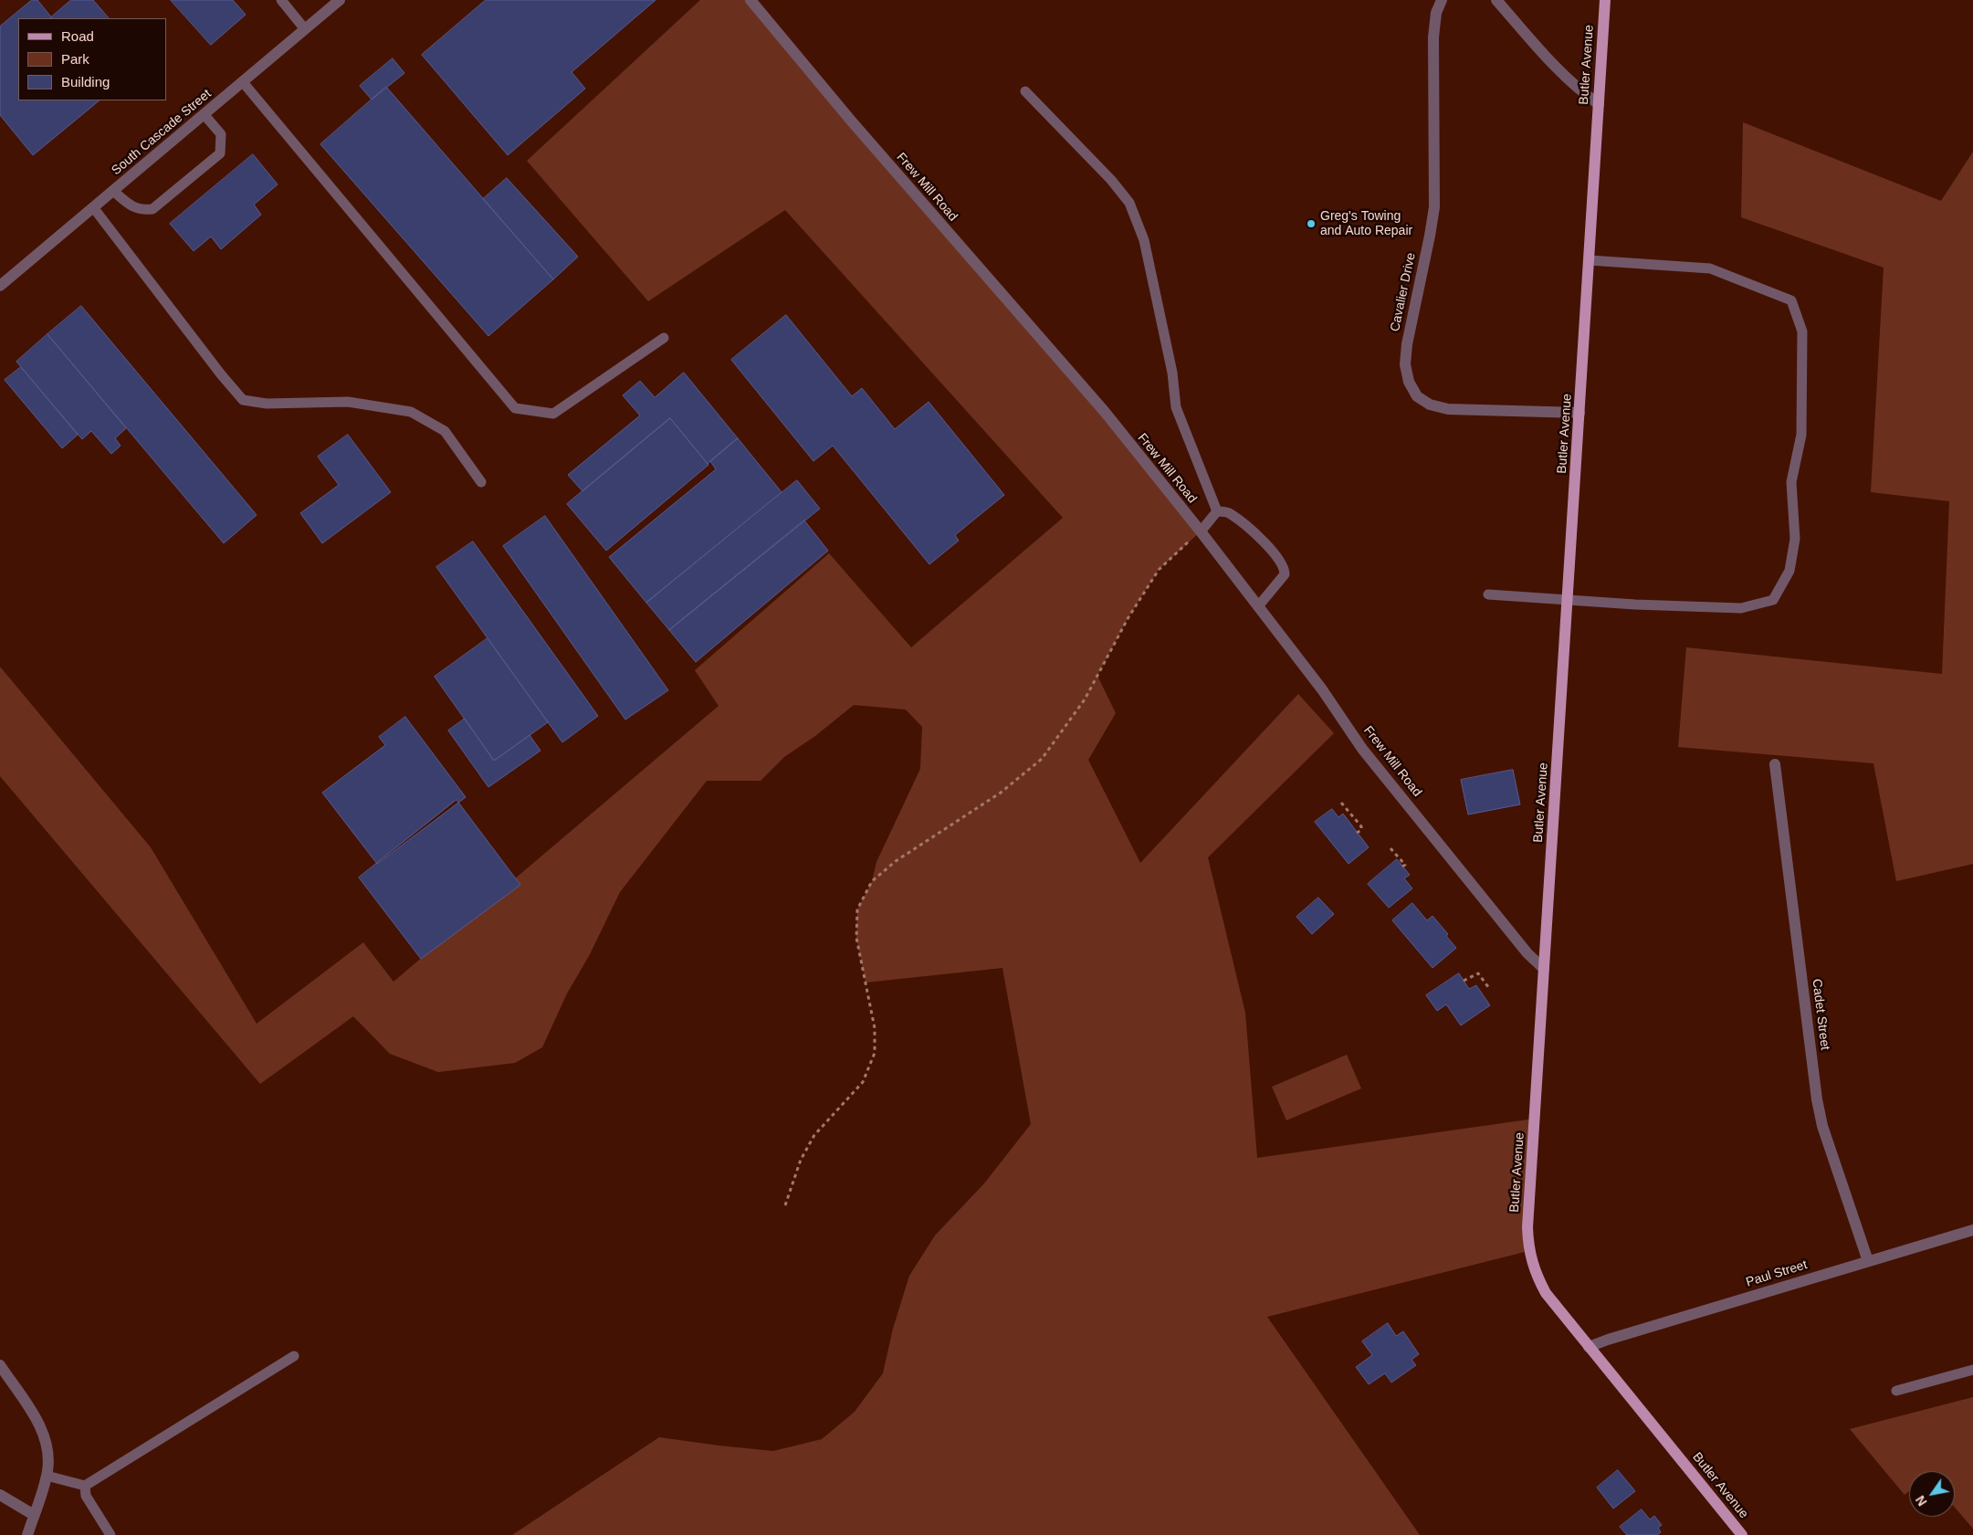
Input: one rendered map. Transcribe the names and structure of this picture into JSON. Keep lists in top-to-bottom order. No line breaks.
{"streets":{"main road":["Butler Avenue"],"street":["South Cascade Street","Frew Mill Road","Cavalier Drive","Cadet Street","Paul Street"]},"crossings":[["Butler Avenue","Frew Mill Road"],["Butler Avenue","Cavalier Drive"],["Butler Avenue","Paul Street"],["Cadet Street","Paul Street"]],"places":["Greg's Towing and Auto Repair"],"legend":["Road","Park","Building"],"north":"bottom left"}
